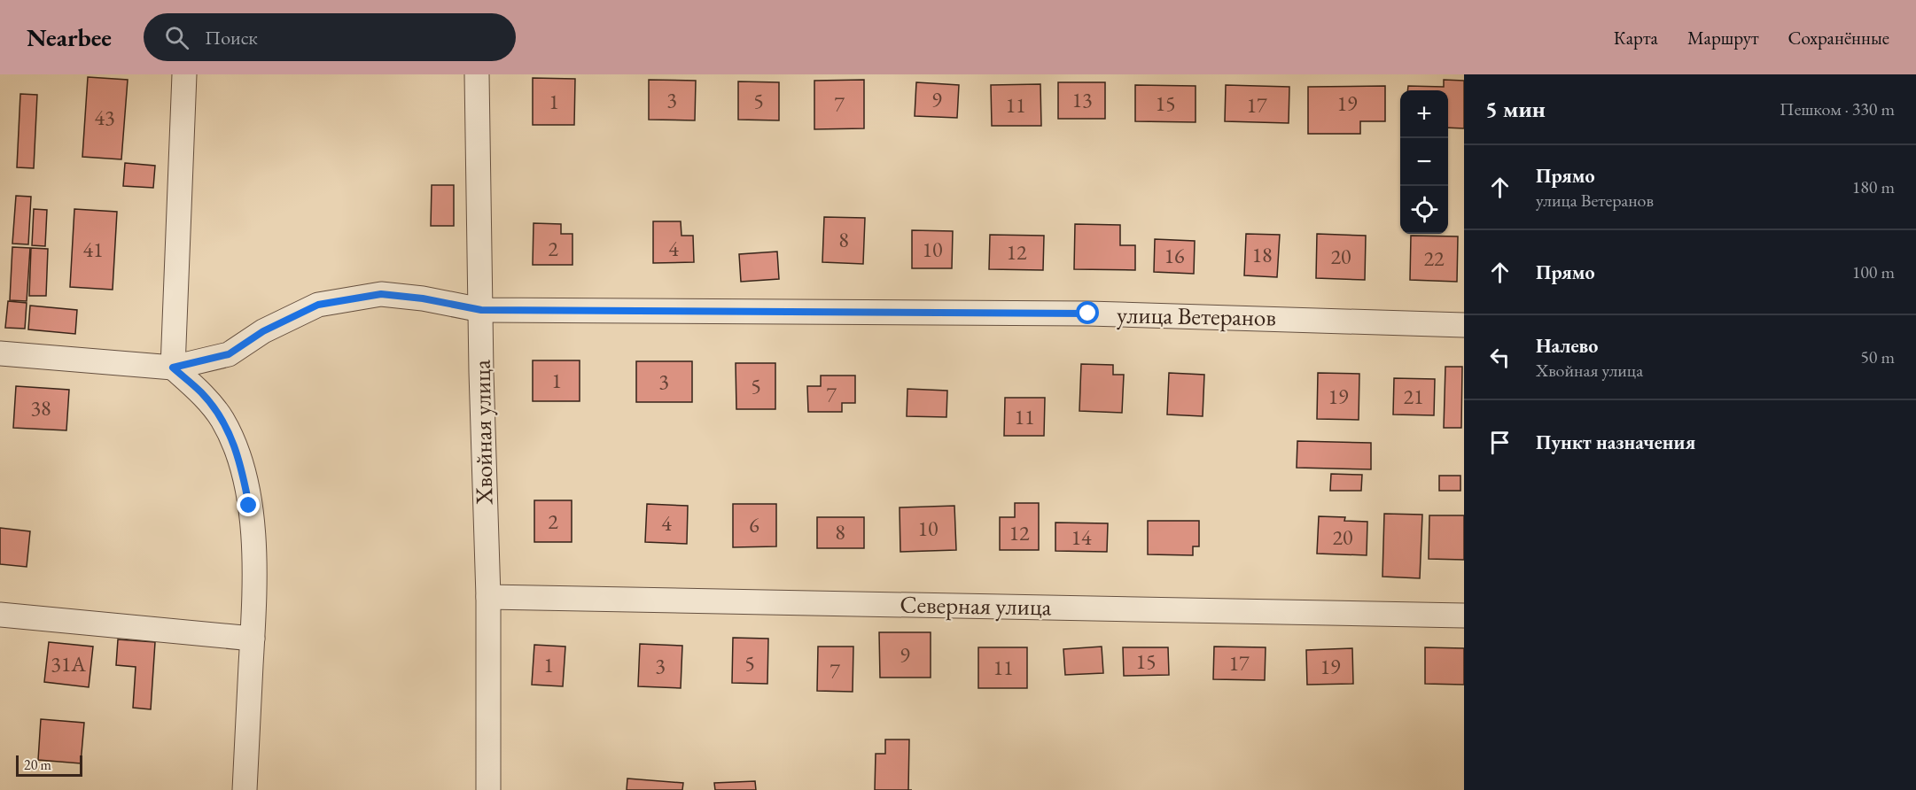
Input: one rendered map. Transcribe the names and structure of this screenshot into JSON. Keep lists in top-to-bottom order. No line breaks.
{"streets":{"street":["улица Ветеранов","Хвойная улица","Северная улица"]},"crossings":[["улица Ветеранов","Хвойная улица"],["Хвойная улица","Северная улица"]],"house_numbers":["3","9","13","5","1","15","19","7","11","17","43","8","2","4","41","10","12","18","16","20","22","1","3","5","7","19","21","38","11","2","4","6","10","8","12","14","20","9","15","5","17","31А","1","3","19","11","7"],"scale_bar":"20 m","page":{"header":"Nearbee","search":"Поиск","nav":["Карта","Маршрут","Сохранённые"],"heading":["5 мин","Пешком · 330 m"],"map_buttons":["+","−"],"list":[["Прямо","улица Ветеранов","180 m"],["Прямо","100 m"],["Налево","Хвойная улица","50 m"],"Пункт назначения"],"scale":"20 m"}}
